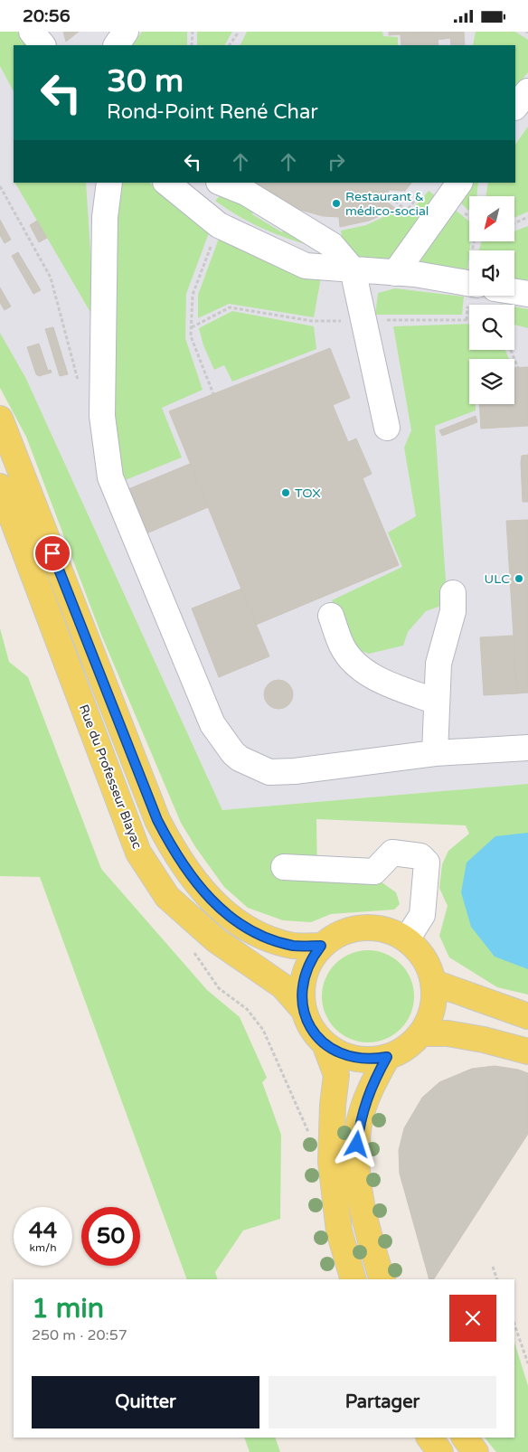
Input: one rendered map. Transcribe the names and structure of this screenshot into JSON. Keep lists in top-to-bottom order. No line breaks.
{"streets":{"main road":["Rue du Professeur Blayac"]},"places":["Restaurant & médico-social","TOX","ULC"],"north":"bottom left","page":{"status":"20:56","turn":["30 m","Rond-Point René Char"],"speed":"44 km/h","limit":"50","heading":["1 min","250 m · 20:57"],"buttons":["Quitter","Partager"]}}
